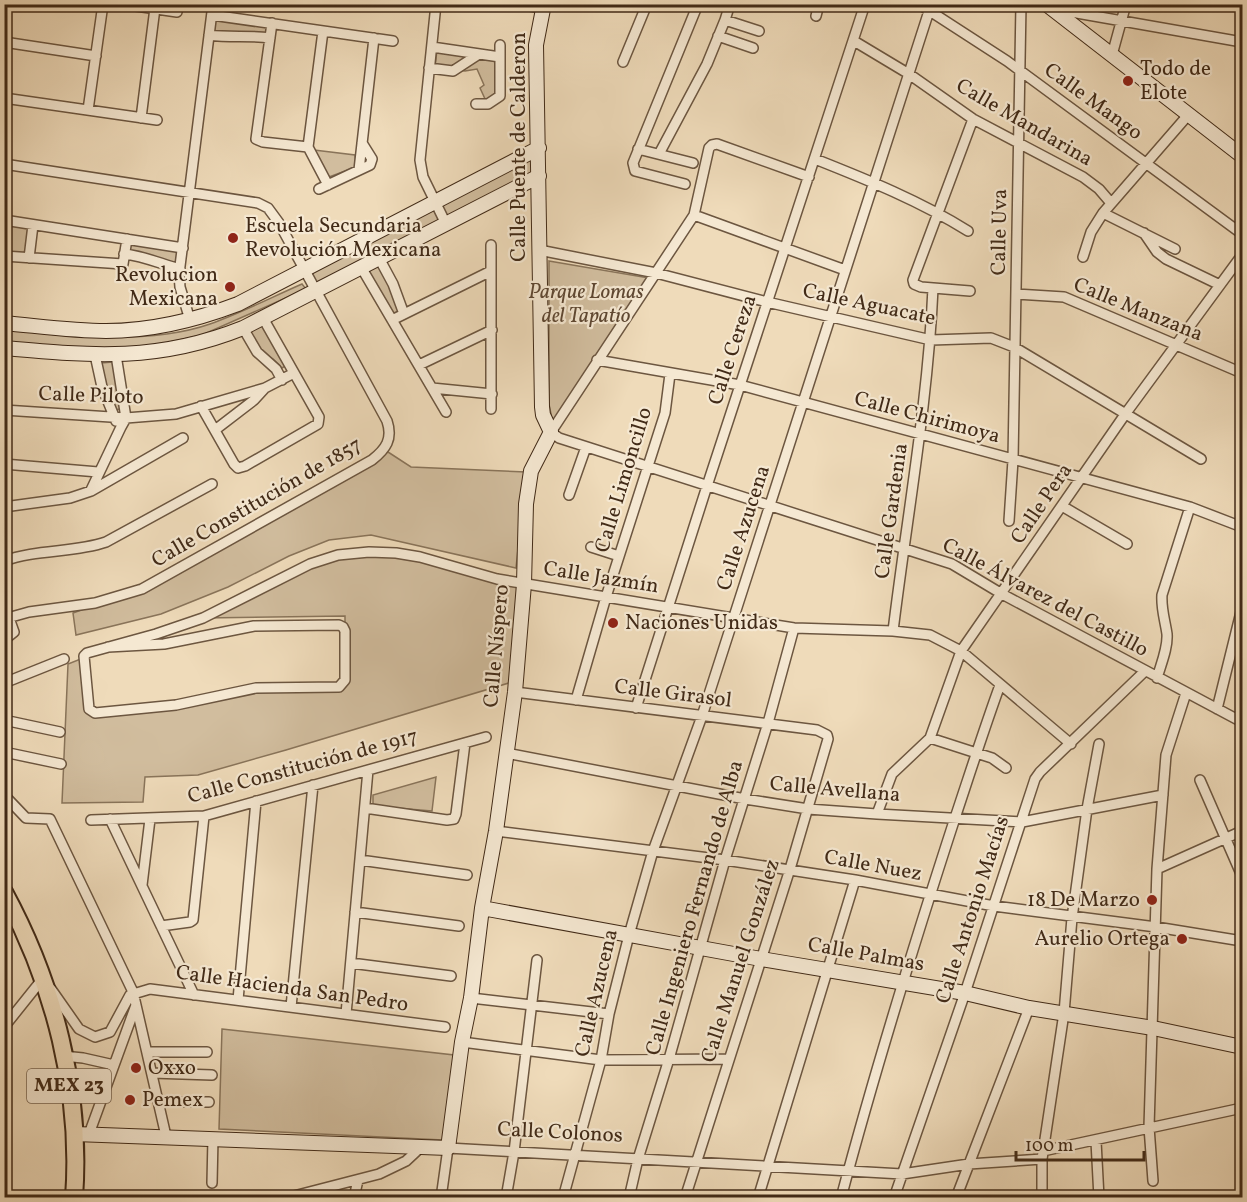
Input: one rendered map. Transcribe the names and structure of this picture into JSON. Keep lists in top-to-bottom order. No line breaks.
{"streets":{"highway":["MEX 23"],"street":["Calle Mango","Calle Mandarina","Calle Puente de Calderon","Calle Uva","Calle Aguacate","Calle Manzana","Calle Cereza","Calle Piloto","Calle Chirimoya","Calle Limoncillo","Calle Constitución de 1857","Calle Pera","Calle Gardenia","Calle Azucena","Calle Jazmín","Calle Álvarez del Castillo","Calle Níspero","Calle Girasol","Calle Constitución de 1917","Calle Avellana","Calle Nuez","Calle Ingeniero Fernando de Alba","Calle Antonio Macías","Calle Palmas","Calle Manuel González","Calle Hacienda San Pedro","Calle Colonos"]},"crossings":[["Calle Mango","Calle Uva"],["Calle Mango","Calle Azucena"],["Calle Mandarina","Calle Uva"],["Calle Mandarina","Calle Cereza"],["Calle Mandarina","Calle Azucena"],["Calle Puente de Calderon","Calle Aguacate"],["Calle Puente de Calderon","Calle Álvarez del Castillo"],["Calle Puente de Calderon","Calle Níspero"],["Calle Uva","Calle Aguacate"],["Calle Uva","Calle Manzana"],["Calle Uva","Calle Chirimoya"],["Calle Aguacate","Calle Cereza"],["Calle Aguacate","Calle Pera"],["Calle Aguacate","Calle Gardenia"],["Calle Aguacate","Calle Azucena"],["Calle Aguacate","Calle Níspero"],["Calle Manzana","Calle Pera"],["Calle Cereza","Calle Chirimoya"],["Calle Cereza","Calle Jazmín"],["Calle Cereza","Calle Álvarez del Castillo"],["Calle Cereza","Calle Níspero"],["Calle Cereza","Calle Girasol"],["Calle Chirimoya","Calle Limoncillo"],["Calle Chirimoya","Calle Pera"],["Calle Chirimoya","Calle Gardenia"],["Calle Chirimoya","Calle Azucena"],["Calle Chirimoya","Calle Níspero"],["Calle Limoncillo","Calle Jazmín"],["Calle Limoncillo","Calle Álvarez del Castillo"],["Calle Limoncillo","Calle Girasol"],["Calle Pera","Calle Jazmín"],["Calle Pera","Calle Álvarez del Castillo"],["Calle Pera","Calle Avellana"],["Calle Gardenia","Calle Jazmín"],["Calle Gardenia","Calle Álvarez del Castillo"],["Calle Azucena","Calle Jazmín"],["Calle Azucena","Calle Álvarez del Castillo"],["Calle Azucena","Calle Girasol"],["Calle Azucena","Calle Avellana"],["Calle Azucena","Calle Nuez"],["Calle Azucena","Calle Palmas"],["Calle Azucena","Calle Colonos"],["Calle Jazmín","Calle Níspero"],["Calle Jazmín","Calle Ingeniero Fernando de Alba"],["Calle Jazmín","Calle Antonio Macías"],["Calle Álvarez del Castillo","Calle Níspero"],["Calle Álvarez del Castillo","Calle Antonio Macías"],["Calle Níspero","Calle Girasol"],["Calle Níspero","Calle Avellana"],["Calle Níspero","Calle Nuez"],["Calle Níspero","Calle Palmas"],["Calle Níspero","Calle Colonos"],["Calle Girasol","Calle Ingeniero Fernando de Alba"],["Calle Girasol","Calle Manuel González"],["Calle Avellana","Calle Ingeniero Fernando de Alba"],["Calle Avellana","Calle Antonio Macías"],["Calle Avellana","Calle Manuel González"],["Calle Nuez","Calle Ingeniero Fernando de Alba"],["Calle Nuez","Calle Antonio Macías"],["Calle Nuez","Calle Manuel González"],["Calle Ingeniero Fernando de Alba","Calle Palmas"],["Calle Ingeniero Fernando de Alba","Calle Colonos"],["Calle Antonio Macías","Calle Palmas"],["Calle Antonio Macías","Calle Colonos"],["Calle Palmas","Calle Manuel González"],["Calle Manuel González","Calle Colonos"],["MEX 23","Calle Colonos"]],"parks":["Parque Lomas del Tapatío"],"places":["Todo de Elote","Escuela Secundaria Revolución Mexicana","Revolucion Mexicana","Naciones Unidas","18 De Marzo","Aurelio Ortega","Oxxo","Pemex"],"scale_bar":"100 m"}
